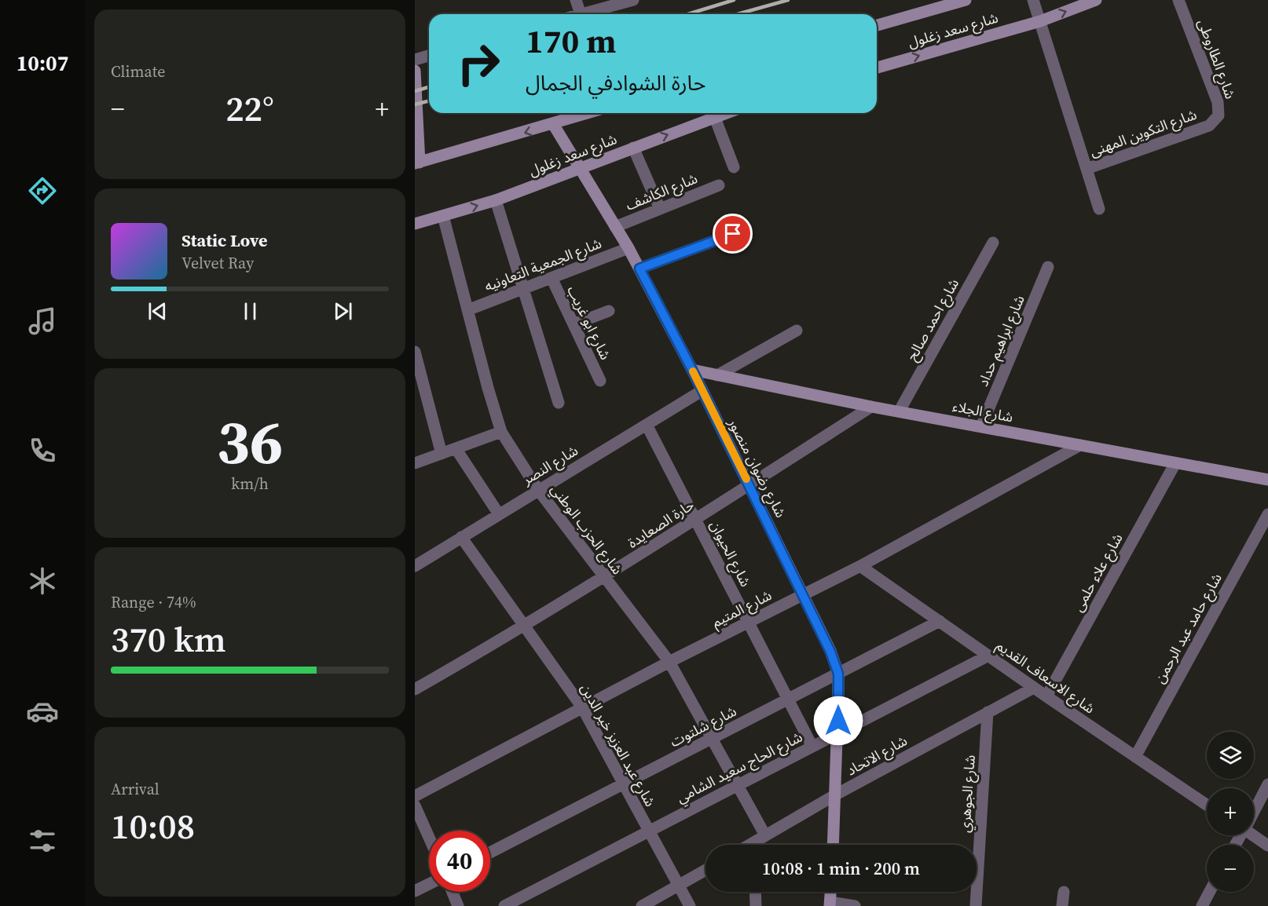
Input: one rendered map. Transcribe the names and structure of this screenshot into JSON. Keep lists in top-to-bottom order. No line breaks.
{"streets":{"street":["شارع سعد زغلول","شارع الطاروطى","شارع التكوين المهنى","شارع الكاشف","شارع الجمعية التعاونيه","شارع احمد صالح","شارع ابو غريب","شارع ابراهيم حداد","شارع الجلاء","شارع النصر","شارع رضوان منصور","حارة الصعايدة","شارع الحزب الوطني","شارع الحيوان","شارع علاء حلمى","شارع المتيم","شارع حامد عبد الرحمن","شارع الاسعاف القديم","شارع شلتوت","شارع عبد العزيز خير الدين","شارع الاتحاد","شارع الحاج سعيد الشامي","شارع الجوهري"]},"crossings":[["شارع سعد زغلول","شارع رضوان منصور"],["شارع سعد زغلول","شارع الحزب الوطني"],["شارع الطاروطى","شارع التكوين المهنى"],["شارع الكاشف","شارع رضوان منصور"],["شارع الجمعية التعاونيه","شارع ابو غريب"],["شارع الجمعية التعاونيه","شارع رضوان منصور"],["شارع الجمعية التعاونيه","شارع الحزب الوطني"],["شارع احمد صالح","شارع الجلاء"],["شارع ابراهيم حداد","شارع الجلاء"],["شارع الجلاء","شارع رضوان منصور"],["شارع الجلاء","حارة الصعايدة"],["شارع الجلاء","شارع علاء حلمى"],["شارع الجلاء","شارع المتيم"],["شارع النصر","شارع رضوان منصور"],["شارع النصر","شارع الحزب الوطني"],["شارع النصر","شارع الحيوان"],["شارع النصر","شارع عبد العزيز خير الدين"],["شارع رضوان منصور","حارة الصعايدة"],["شارع رضوان منصور","شارع المتيم"],["شارع رضوان منصور","شارع شلتوت"],["شارع رضوان منصور","شارع الاتحاد"],["شارع رضوان منصور","شارع الحاج سعيد الشامي"],["حارة الصعايدة","شارع الحزب الوطني"],["حارة الصعايدة","شارع الحيوان"],["حارة الصعايدة","شارع عبد العزيز خير الدين"],["شارع الحزب الوطني","شارع المتيم"],["شارع الحزب الوطني","شارع شلتوت"],["شارع الحزب الوطني","شارع الاتحاد"],["شارع الحزب الوطني","شارع الحاج سعيد الشامي"],["شارع الحيوان","شارع المتيم"],["شارع الحيوان","شارع شلتوت"],["شارع الحيوان","شارع الحاج سعيد الشامي"],["شارع علاء حلمى","شارع الاسعاف القديم"],["شارع المتيم","شارع الاسعاف القديم"],["شارع المتيم","شارع عبد العزيز خير الدين"],["شارع حامد عبد الرحمن","شارع الاسعاف القديم"],["شارع الاسعاف القديم","شارع شلتوت"],["شارع الاسعاف القديم","شارع الاتحاد"],["شارع الاسعاف القديم","شارع الحاج سعيد الشامي"],["شارع شلتوت","شارع عبد العزيز خير الدين"],["شارع عبد العزيز خير الدين","شارع الحاج سعيد الشامي"],["شارع الاتحاد","شارع الجوهري"]],"page":{"tabs":"10:07","tile":["Climate",["36","km/h"],["Range · 74%","370 km"],["Arrival","10:08"]],"turn":["170 m","حارة الشوادفي الجمال"],"heat":["−","22°","+"],"song":["Static Love","Velvet Ray"],"map_buttons":["+","−"],"limit":"40","trip":"10:08 · 1 min · 200 m"}}
